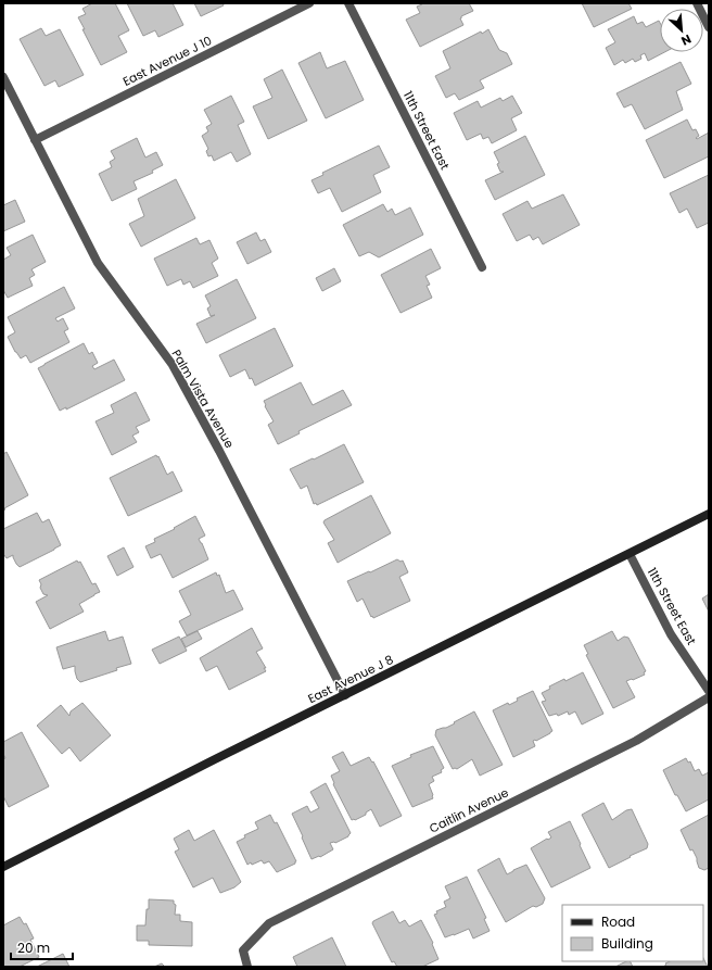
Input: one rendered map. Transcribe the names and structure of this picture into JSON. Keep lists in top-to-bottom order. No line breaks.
{"streets":{"street":["East Avenue J 10","11th Street East","Palm Vista Avenue","East Avenue J 8","Caitlin Avenue"]},"crossings":[["East Avenue J 10","Palm Vista Avenue"],["11th Street East","East Avenue J 8"],["Palm Vista Avenue","East Avenue J 8"]],"legend":["Road","Building"],"scale_bar":"20 m","north":"bottom right"}
